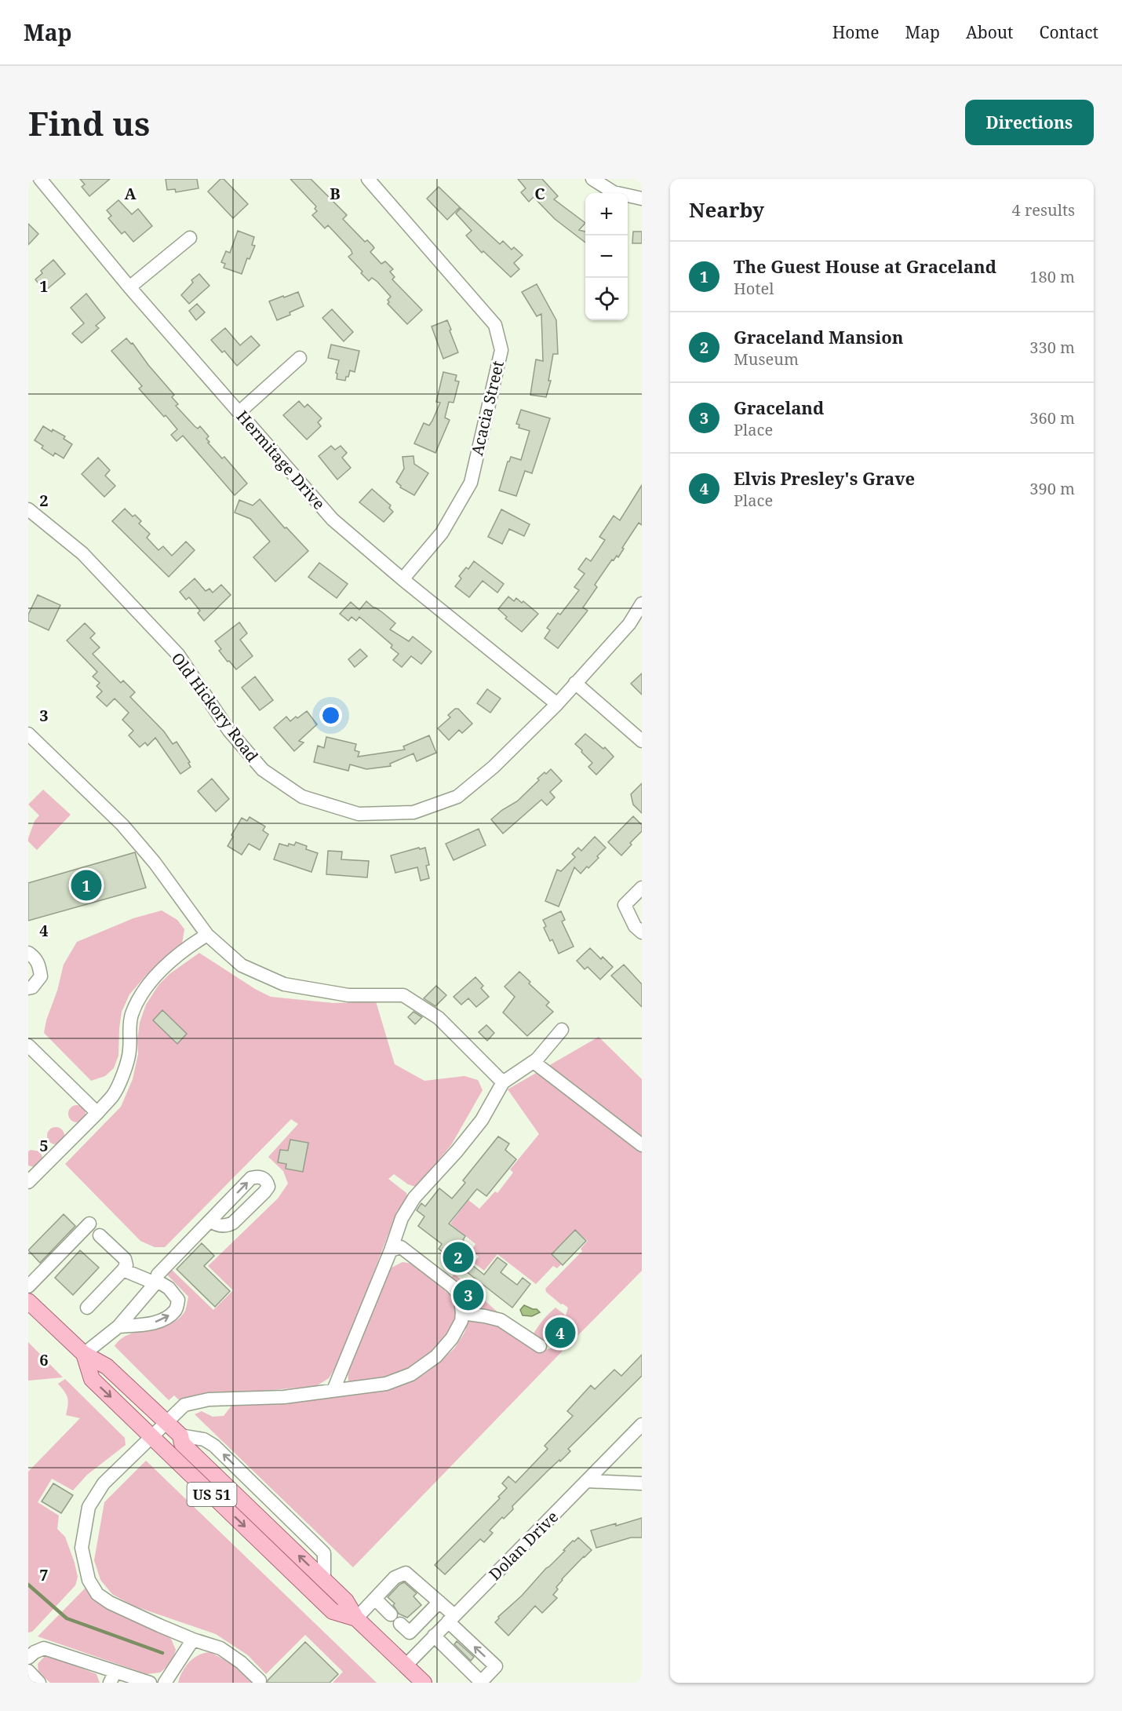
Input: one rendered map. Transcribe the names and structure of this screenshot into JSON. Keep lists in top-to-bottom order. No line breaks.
{"streets":{"main road":["US 51"],"street":["Acacia Street","Hermitage Drive","Old Hickory Road","Dolan Drive"]},"crossings":[["Acacia Street","Hermitage Drive"],["Hermitage Drive","Old Hickory Road"],["US 51","Dolan Drive"]],"page":{"header":"Map","nav":["Home","Map","About","Contact"],"buttons":"Directions","title":"Find us","heading":["Nearby","4 results"],"map_buttons":["+","−"],"list":[{"mark":"1","name":"The Guest House at Graceland","note":"Hotel","value":"180 m"},{"mark":"2","name":"Graceland Mansion","note":"Museum","value":"330 m"},{"mark":"3","name":"Graceland","note":"Place","value":"360 m"},{"mark":"4","name":"Elvis Presley's Grave","note":"Place","value":"390 m"}],"pins":["1","2","3","4"]},"grid":{"columns":["A","B","C"],"rows":["1","2","3","4","5","6","7"]}}
